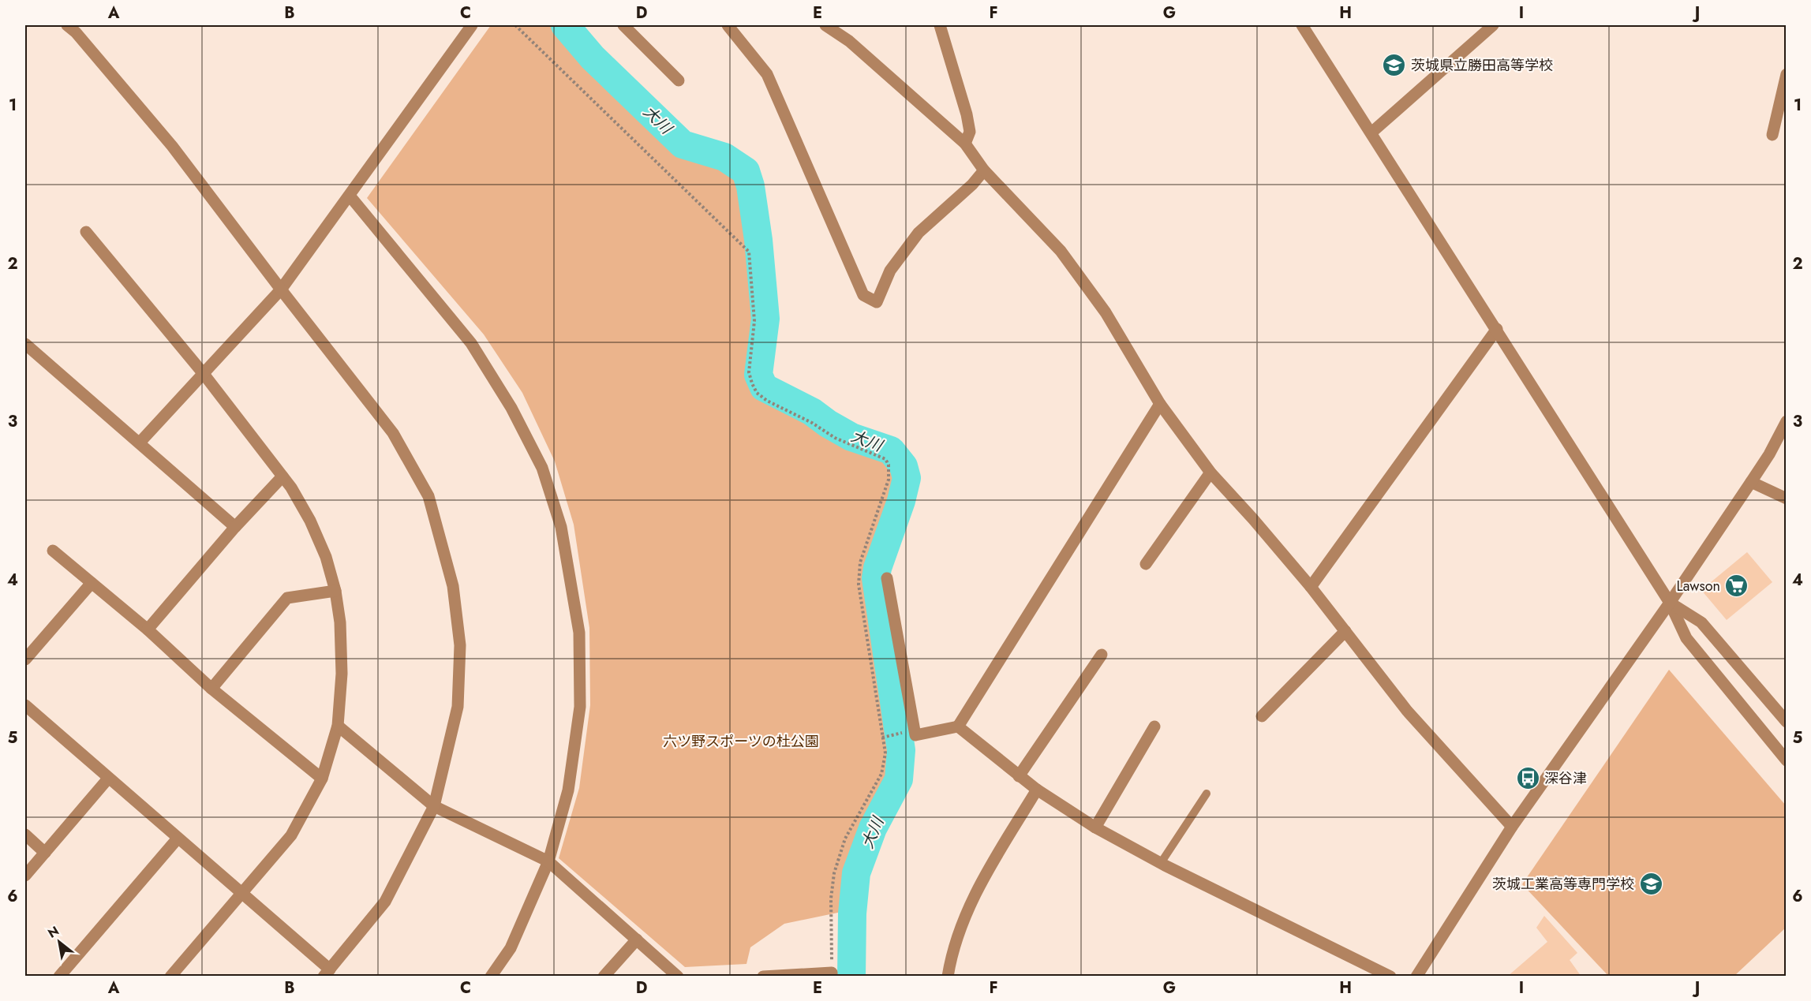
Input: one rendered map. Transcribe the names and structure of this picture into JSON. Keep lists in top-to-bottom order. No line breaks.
{"water":["大川"],"parks":["六ツ野スポーツの杜公園"],"places":{"school or university":["茨城県立勝田高等学校","茨城工業高等専門学校"],"supermarket":["Lawson"],"bus stop":["深谷津"]},"north":"top left","grid":{"columns":["A","B","C","D","E","F","G","H","I","J"],"rows":["1","2","3","4","5","6"]}}
